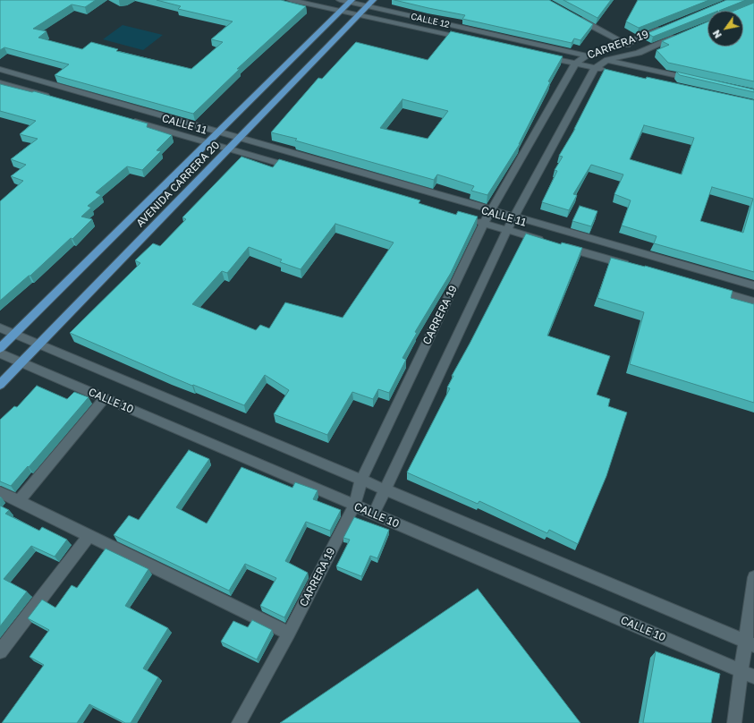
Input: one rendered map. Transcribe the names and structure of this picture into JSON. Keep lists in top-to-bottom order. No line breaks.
{"streets":{"main road":["AVENIDA CARRERA 20"],"street":["CALLE 12","CARRERA 19","CALLE 11","CALLE 10"]},"crossings":[["CALLE 12","CARRERA 19"],["CALLE 12","AVENIDA CARRERA 20"],["CARRERA 19","CALLE 11"],["CARRERA 19","CALLE 10"],["CALLE 11","AVENIDA CARRERA 20"],["AVENIDA CARRERA 20","CALLE 10"]],"north":"bottom left"}
